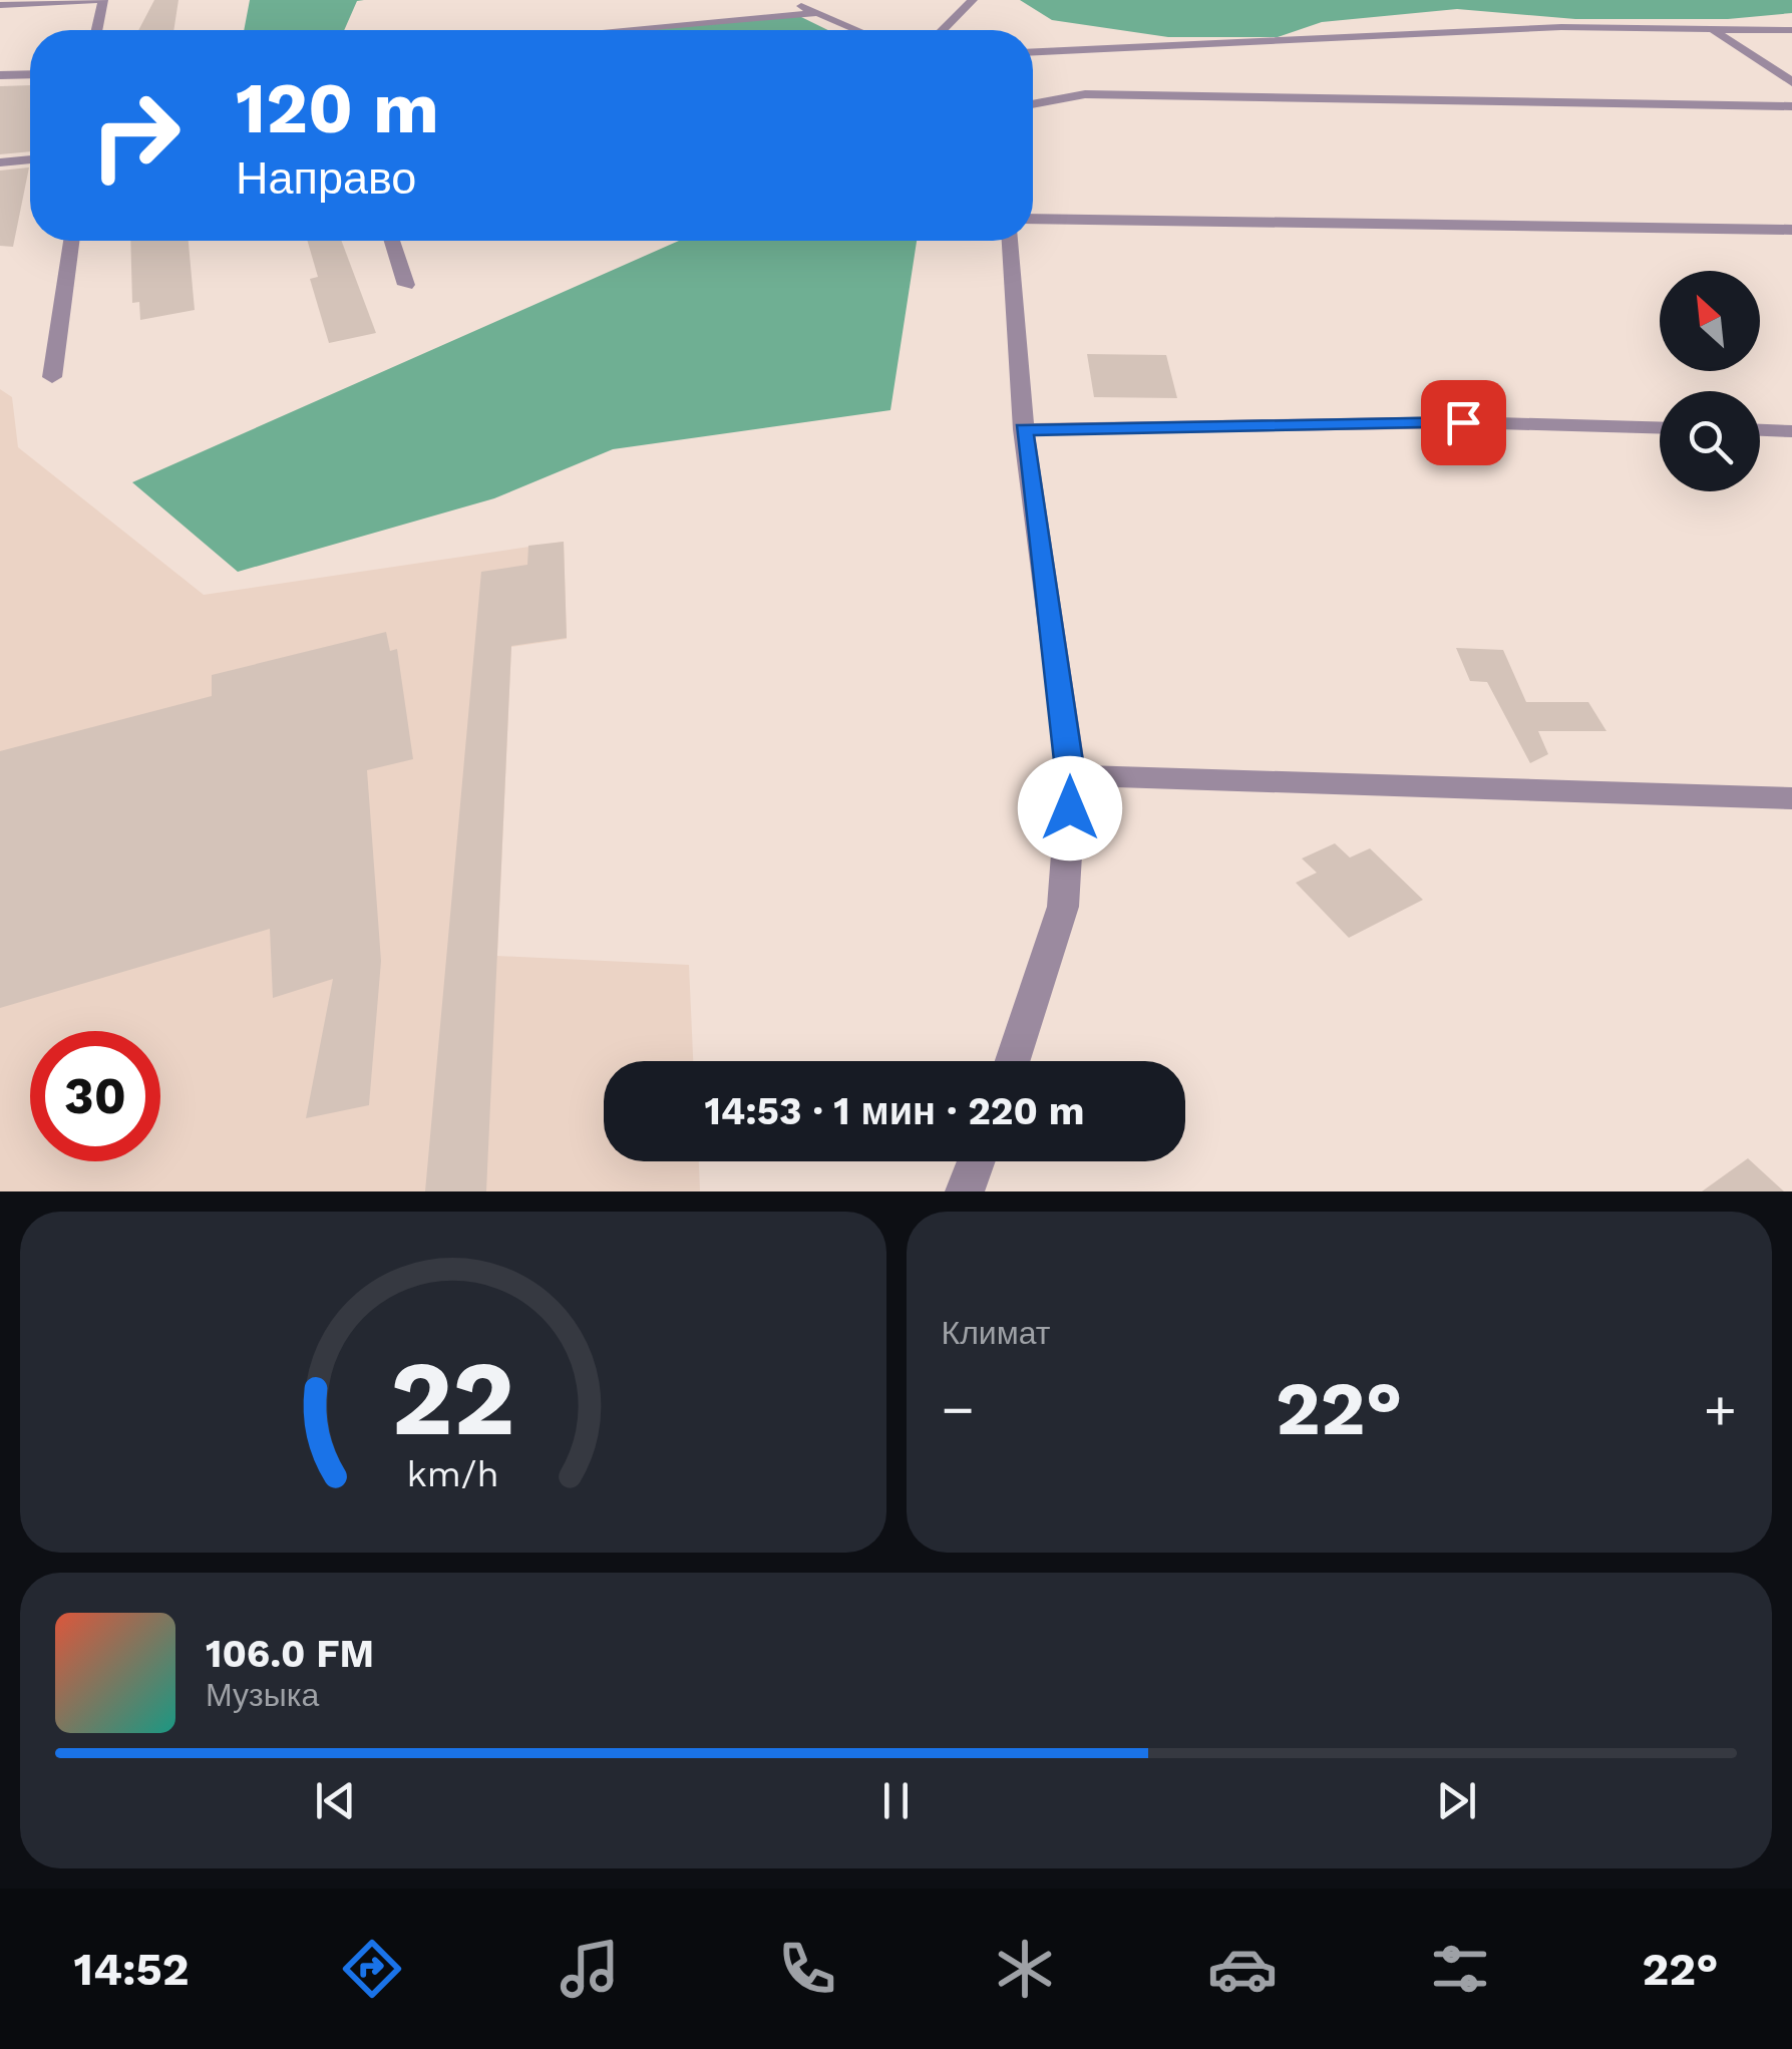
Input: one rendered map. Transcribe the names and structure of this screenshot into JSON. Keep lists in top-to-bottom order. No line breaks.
{"north":"top left","page":{"turn":["120 m","Направо"],"limit":"30","trip":"14:53 · 1 мин · 220 m","tile":"Климат","heat":["−","22°","+"],"song":["106.0 FM","Музыка"],"tabs":["14:52","22°"],"gauge":["22","km/h"]}}
